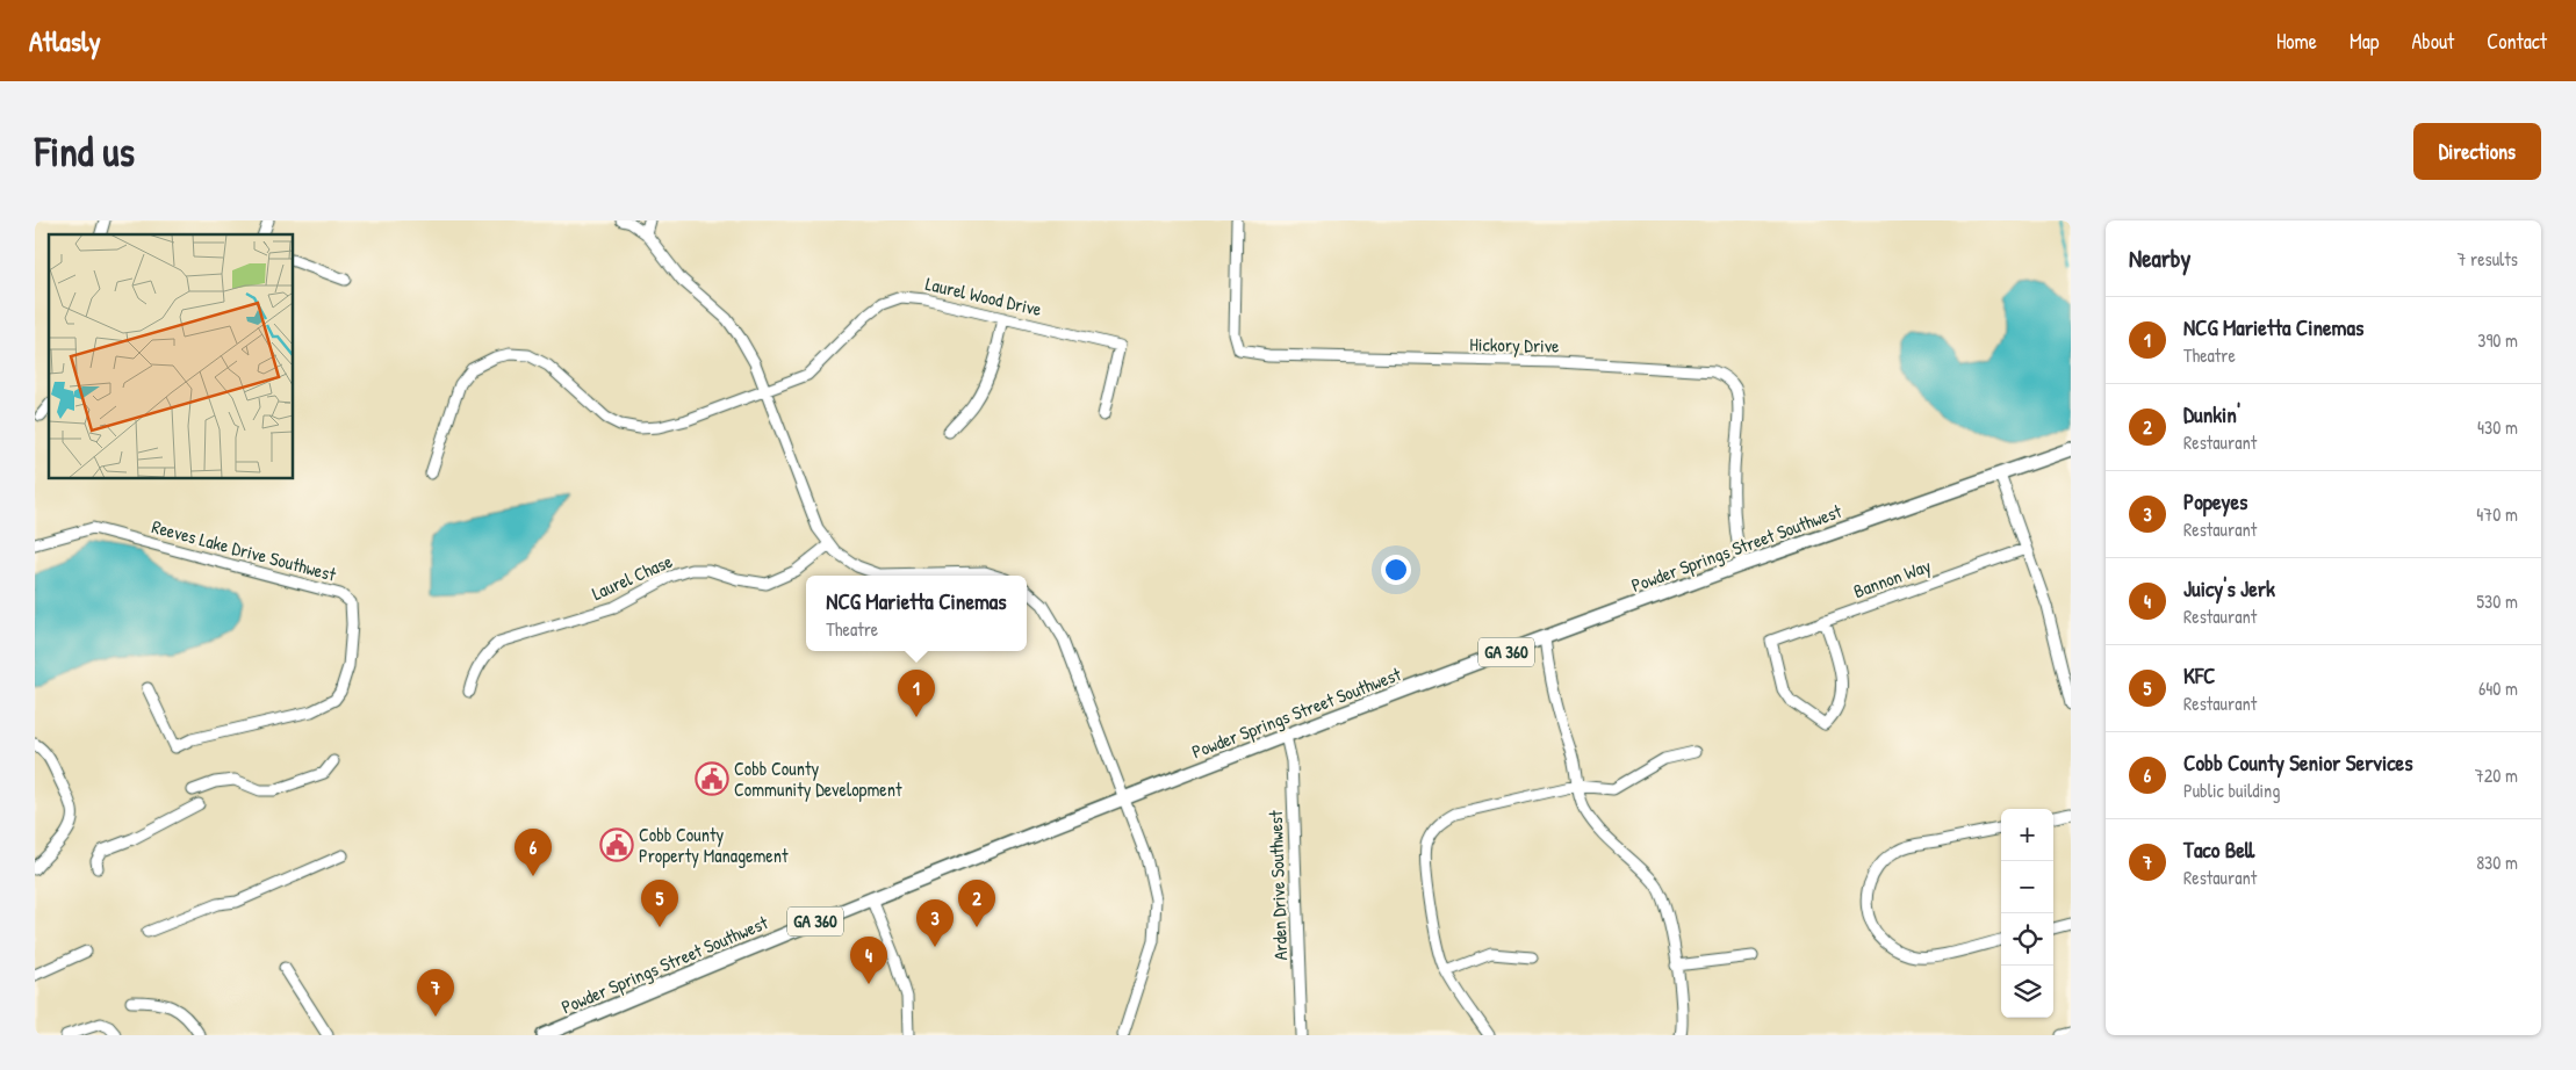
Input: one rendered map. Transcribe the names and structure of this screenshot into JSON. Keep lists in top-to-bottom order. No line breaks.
{"streets":{"main road":["Powder Springs Street Southwest","GA 360"],"street":["Laurel Wood Drive","Hickory Drive","Reeves Lake Drive Southwest","Laurel Chase","Bannon Way","Arden Drive Southwest"]},"crossings":[["Hickory Drive","Powder Springs Street Southwest"],["Powder Springs Street Southwest","Arden Drive Southwest"]],"places":{"public building":["Cobb County Community Development","Cobb County Property Management"]},"page":{"header":"Atlasly","nav":["Home","Map","About","Contact"],"buttons":"Directions","title":"Find us","heading":["Nearby","7 results"],"list":[{"mark":"1","name":"NCG Marietta Cinemas","note":"Theatre","value":"390 m"},{"mark":"2","name":"Dunkin'","note":"Restaurant","value":"430 m"},{"mark":"3","name":"Popeyes","note":"Restaurant","value":"470 m"},{"mark":"4","name":"Juicy's Jerk","note":"Restaurant","value":"530 m"},{"mark":"5","name":"KFC","note":"Restaurant","value":"640 m"},{"mark":"6","name":"Cobb County Senior Services","note":"Public building","value":"720 m"},{"mark":"7","name":"Taco Bell","note":"Restaurant","value":"830 m"}],"popup":["NCG Marietta Cinemas","Theatre"],"pins":["1","6","2","5","3","4","7"],"map_buttons":["+","−"]}}
